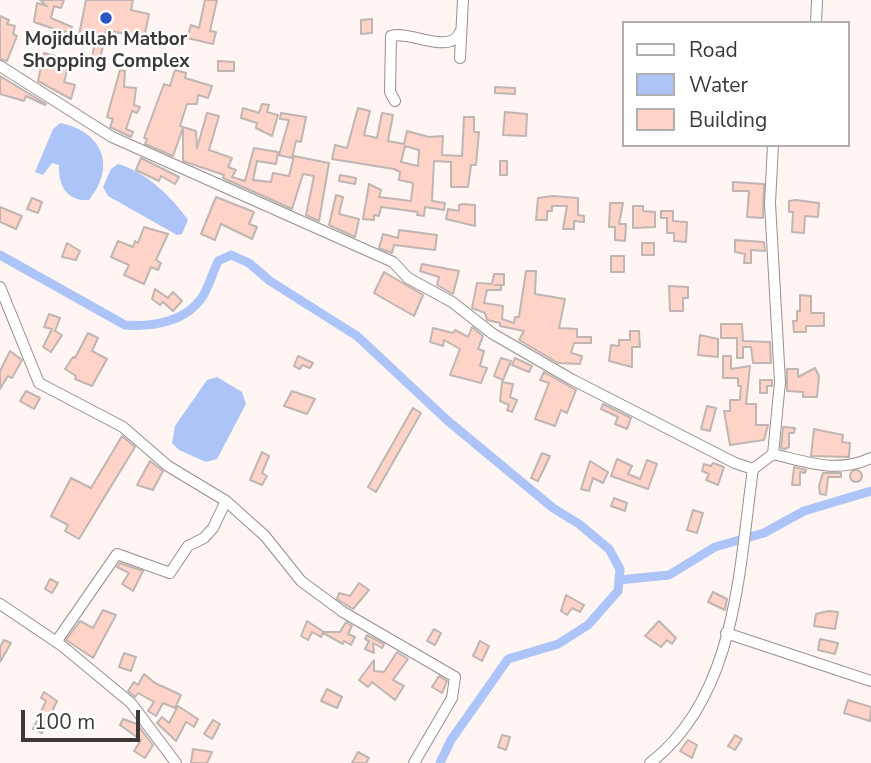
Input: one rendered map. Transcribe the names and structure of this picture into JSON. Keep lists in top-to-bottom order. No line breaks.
{"places":["Mojidullah Matbor Shopping Complex"],"legend":["Road","Water","Building"],"scale_bar":"100 m"}
